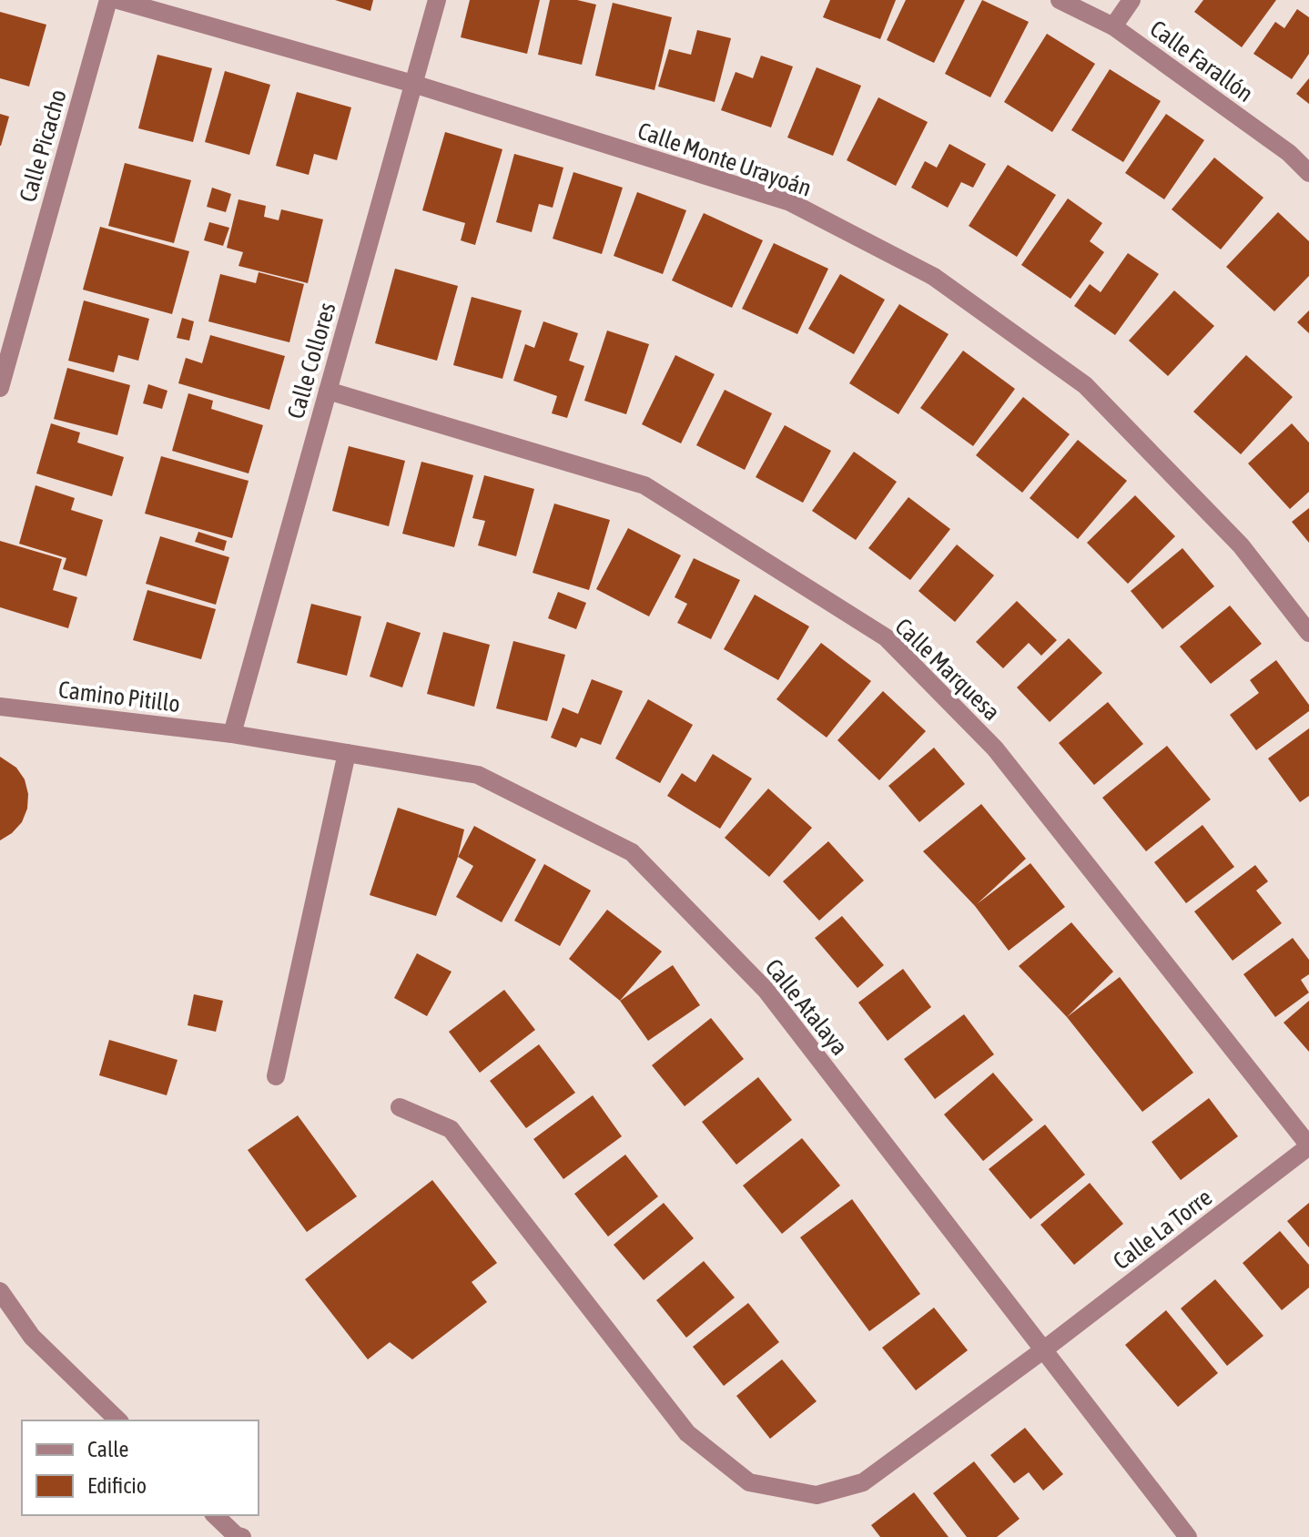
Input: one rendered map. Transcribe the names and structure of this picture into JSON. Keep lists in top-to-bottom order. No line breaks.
{"streets":{"street":["Calle Farallón","Calle Picacho","Calle Monte Urayoán","Calle Collores","Calle Marquesa","Camino Pitillo","Calle Atalaya","Calle La Torre"]},"crossings":[["Calle Monte Urayoán","Calle Collores"],["Calle Collores","Calle Marquesa"],["Calle Collores","Camino Pitillo"],["Calle Collores","Calle Atalaya"],["Calle Marquesa","Calle La Torre"],["Camino Pitillo","Calle Atalaya"],["Calle Atalaya","Calle La Torre"]],"legend":["Calle","Edificio"]}
